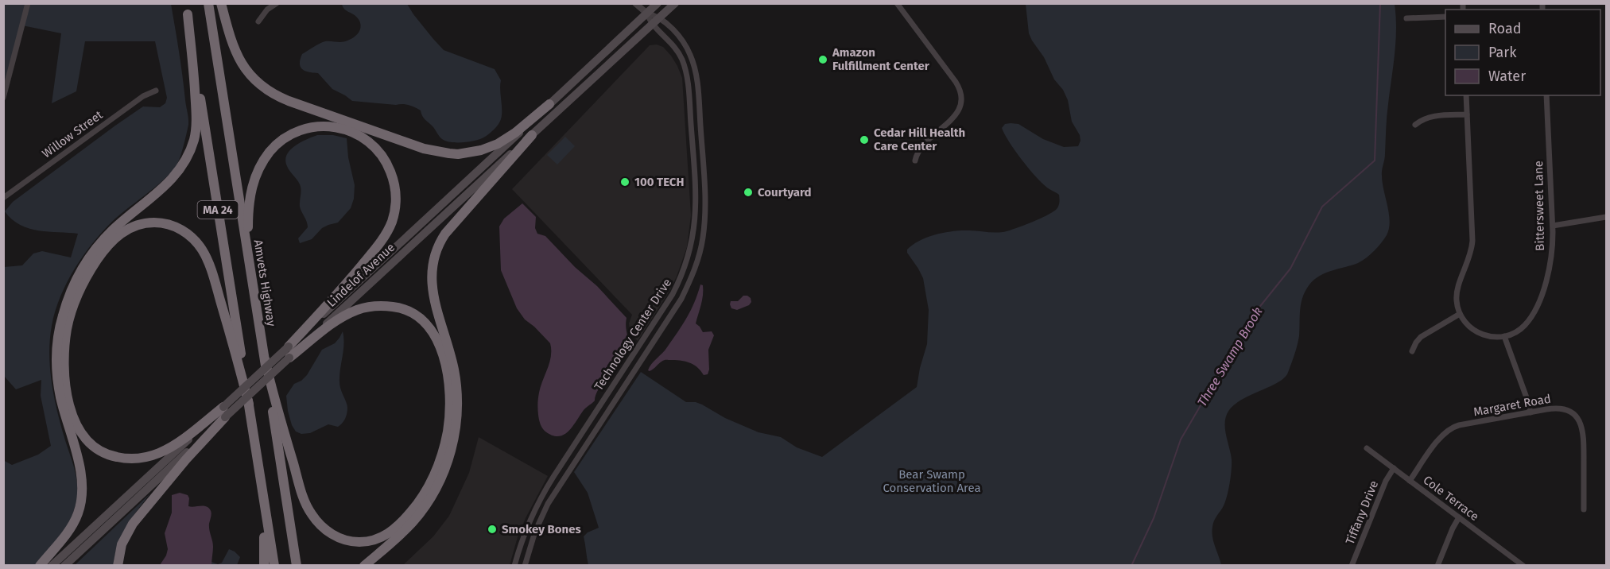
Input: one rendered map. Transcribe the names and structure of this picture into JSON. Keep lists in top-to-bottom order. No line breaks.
{"streets":{"highway":["MA 24","Amvets Highway"],"main road":["Lindelof Avenue"],"street":["Willow Street","Bittersweet Lane","Technology Center Drive","Margaret Road","Cole Terrace","Tiffany Drive"]},"crossings":[["Lindelof Avenue","Technology Center Drive"],["Margaret Road","Cole Terrace"],["Cole Terrace","Tiffany Drive"]],"water":["Three Swamp Brook"],"parks":["Bear Swamp Conservation Area"],"places":["Amazon Fulfillment Center","Cedar Hill Health Care Center","100 TECH","Courtyard","Smokey Bones"],"legend":["Road","Park","Water"]}
